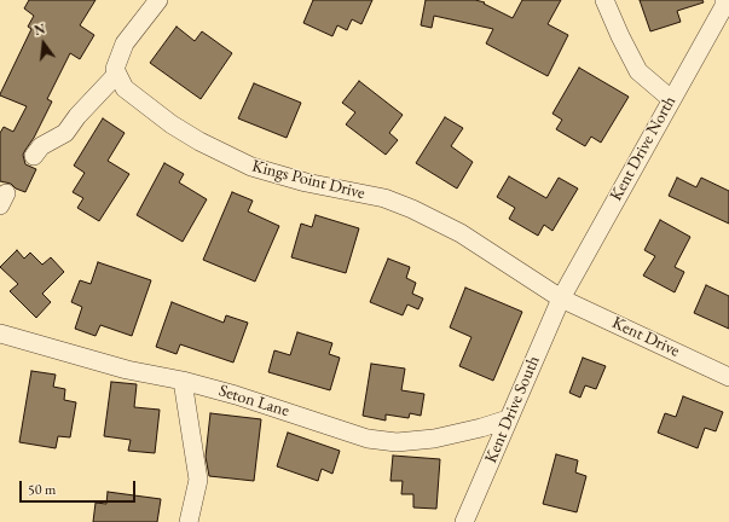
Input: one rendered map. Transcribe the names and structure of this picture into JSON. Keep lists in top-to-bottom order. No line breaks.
{"streets":{"street":["Kent Drive North","Kings Point Drive","Kent Drive","Seton Lane","Kent Drive South"]},"crossings":[["Kent Drive North","Kings Point Drive"],["Kent Drive North","Kent Drive"],["Kent Drive North","Kent Drive South"],["Kings Point Drive","Kent Drive"],["Kings Point Drive","Kent Drive South"],["Kent Drive","Kent Drive South"],["Seton Lane","Kent Drive South"]],"scale_bar":"50 m","north":"top"}
